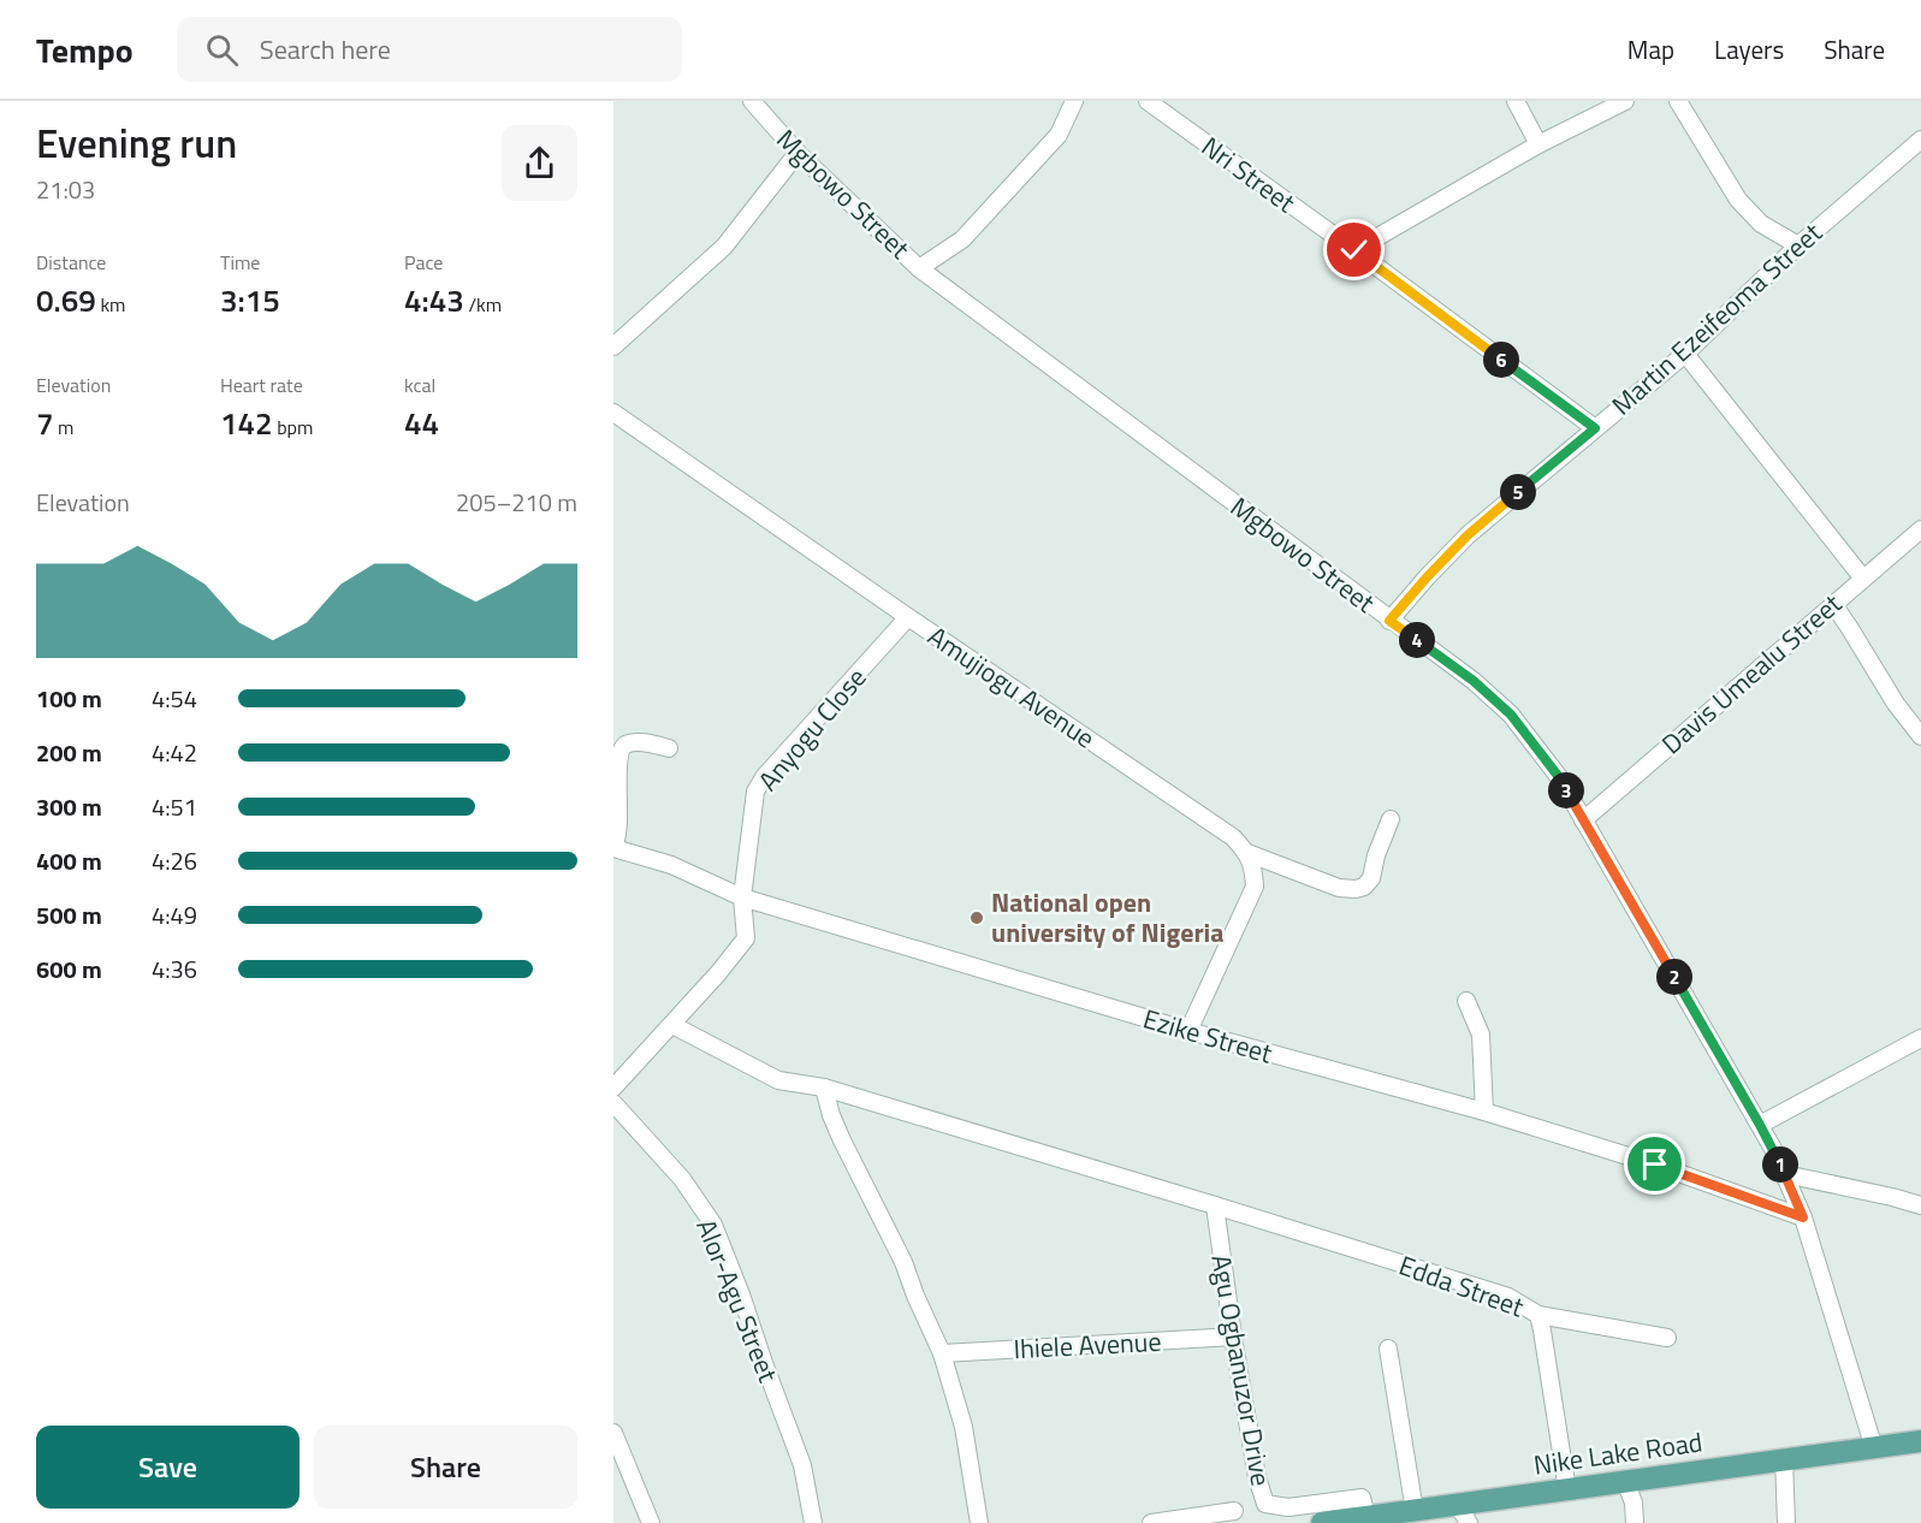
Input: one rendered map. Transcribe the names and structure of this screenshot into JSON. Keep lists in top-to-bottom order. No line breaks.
{"streets":{"main road":["Nike Lake Road"],"street":["Nri Street","Mgbowo Street","Martin Ezeifeoma Street","Davis Umealu Street","Amujiogu Avenue","Anyogu Close","Ezike Street","Edda Street","Alor-Agu Street","Ihiele Avenue","Agu Ogbanuzor Drive"]},"crossings":[["Nri Street","Martin Ezeifeoma Street"],["Mgbowo Street","Martin Ezeifeoma Street"],["Mgbowo Street","Davis Umealu Street"],["Mgbowo Street","Ezike Street"],["Mgbowo Street","Nike Lake Road"],["Amujiogu Avenue","Anyogu Close"],["Anyogu Close","Ezike Street"],["Anyogu Close","Edda Street"],["Edda Street","Agu Ogbanuzor Drive"],["Edda Street","Nike Lake Road"],["Ihiele Avenue","Agu Ogbanuzor Drive"],["Agu Ogbanuzor Drive","Nike Lake Road"]],"places":["National open university of Nigeria"],"page":{"header":"Tempo","search":"Search here","nav":["Map","Layers","Share"],"heading":["Evening run","21:03"],"stats":[["Distance","0.69 km"],["Time","3:15"],["Pace","4:43 /km"],["Elevation","7 m"],["Heart rate","142 bpm"],["kcal","44"]],"pins":["6","5","4","3","2","1"],"chart":["Elevation","205–210 m"],"list":[{"name":"100 m","note":"4:54"},{"name":"200 m","note":"4:42"},{"name":"300 m","note":"4:51"},{"name":"400 m","note":"4:26"},{"name":"500 m","note":"4:49"},{"name":"600 m","note":"4:36"}],"buttons":["Save","Share"]}}
